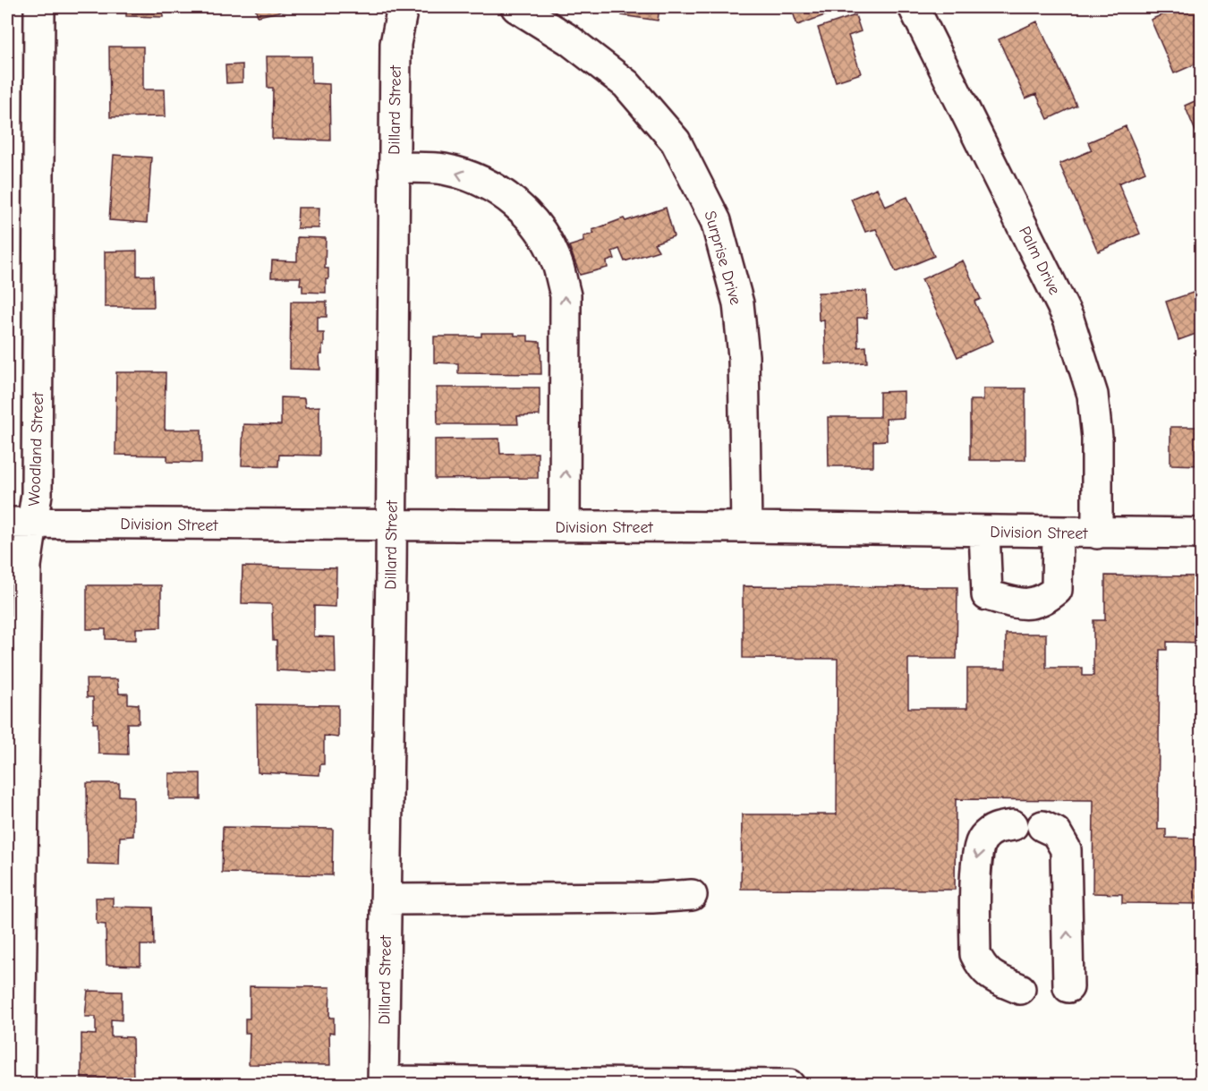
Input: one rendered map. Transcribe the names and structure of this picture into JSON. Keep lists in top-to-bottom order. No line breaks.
{"streets":{"street":["Dillard Street","Surprise Drive","Palm Drive","Woodland Street","Division Street"]},"crossings":[["Dillard Street","Division Street"],["Surprise Drive","Division Street"],["Palm Drive","Division Street"],["Woodland Street","Division Street"]]}
